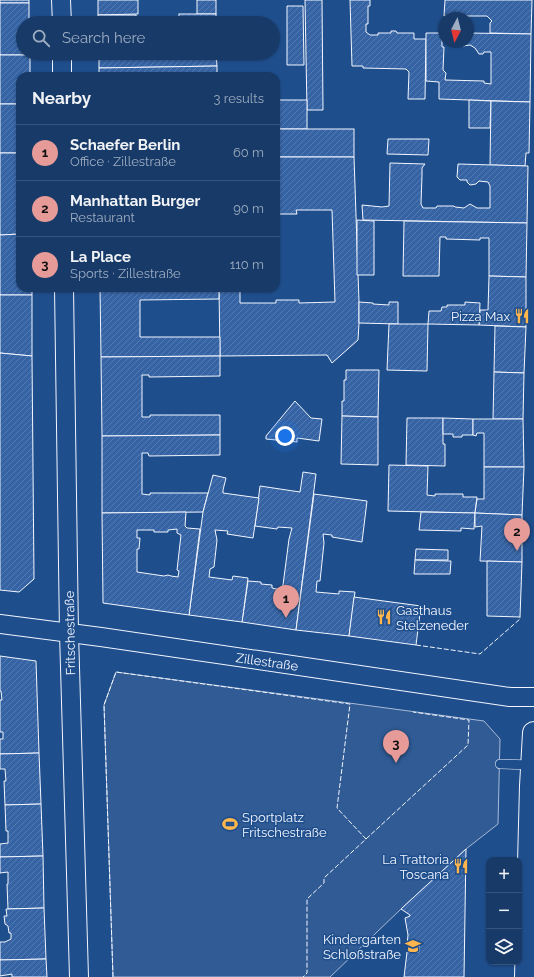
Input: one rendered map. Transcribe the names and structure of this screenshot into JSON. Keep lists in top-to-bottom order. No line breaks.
{"streets":{"street":["Fritschestraße","Zillestraße"]},"crossings":[["Fritschestraße","Zillestraße"]],"places":{"restaurant":["Pizza Max","Gasthaus Stelzeneder","La Trattoria Toscana"],"sports":["Sportplatz Fritschestraße"],"school or university":["Kindergarten Schloßstraße"]},"north":"bottom","page":{"search":"Search here","heading":["Nearby","3 results"],"list":[{"mark":"1","name":"Schaefer Berlin","note":"Office · Zillestraße","value":"60 m"},{"mark":"2","name":"Manhattan Burger","note":"Restaurant","value":"90 m"},{"mark":"3","name":"La Place","note":"Sports · Zillestraße","value":"110 m"}],"pins":["2","1","3"],"map_buttons":["+","−"]}}
